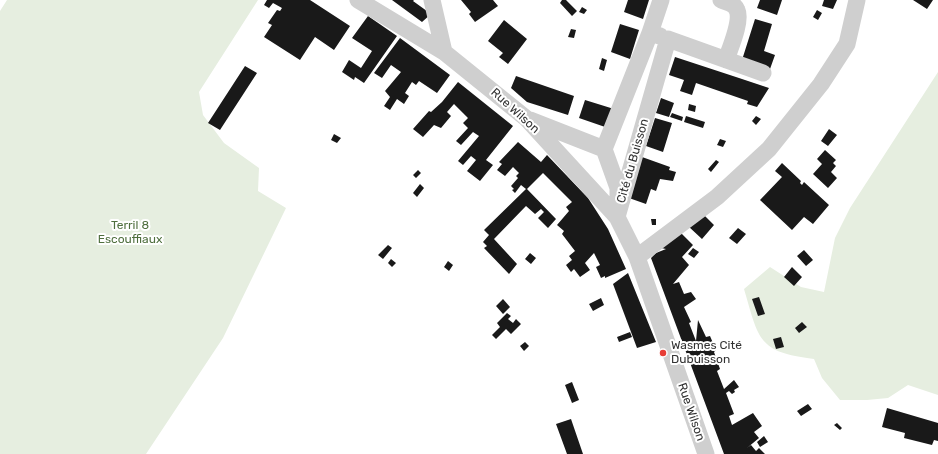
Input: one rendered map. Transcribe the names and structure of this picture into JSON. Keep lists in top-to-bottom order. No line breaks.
{"streets":{"street":["Rue Wilson","Cité du Buisson"]},"crossings":[["Rue Wilson","Cité du Buisson"]],"parks":["Terril 8 Escouffiaux"],"places":["Wasmes Cité Dubuisson"]}
